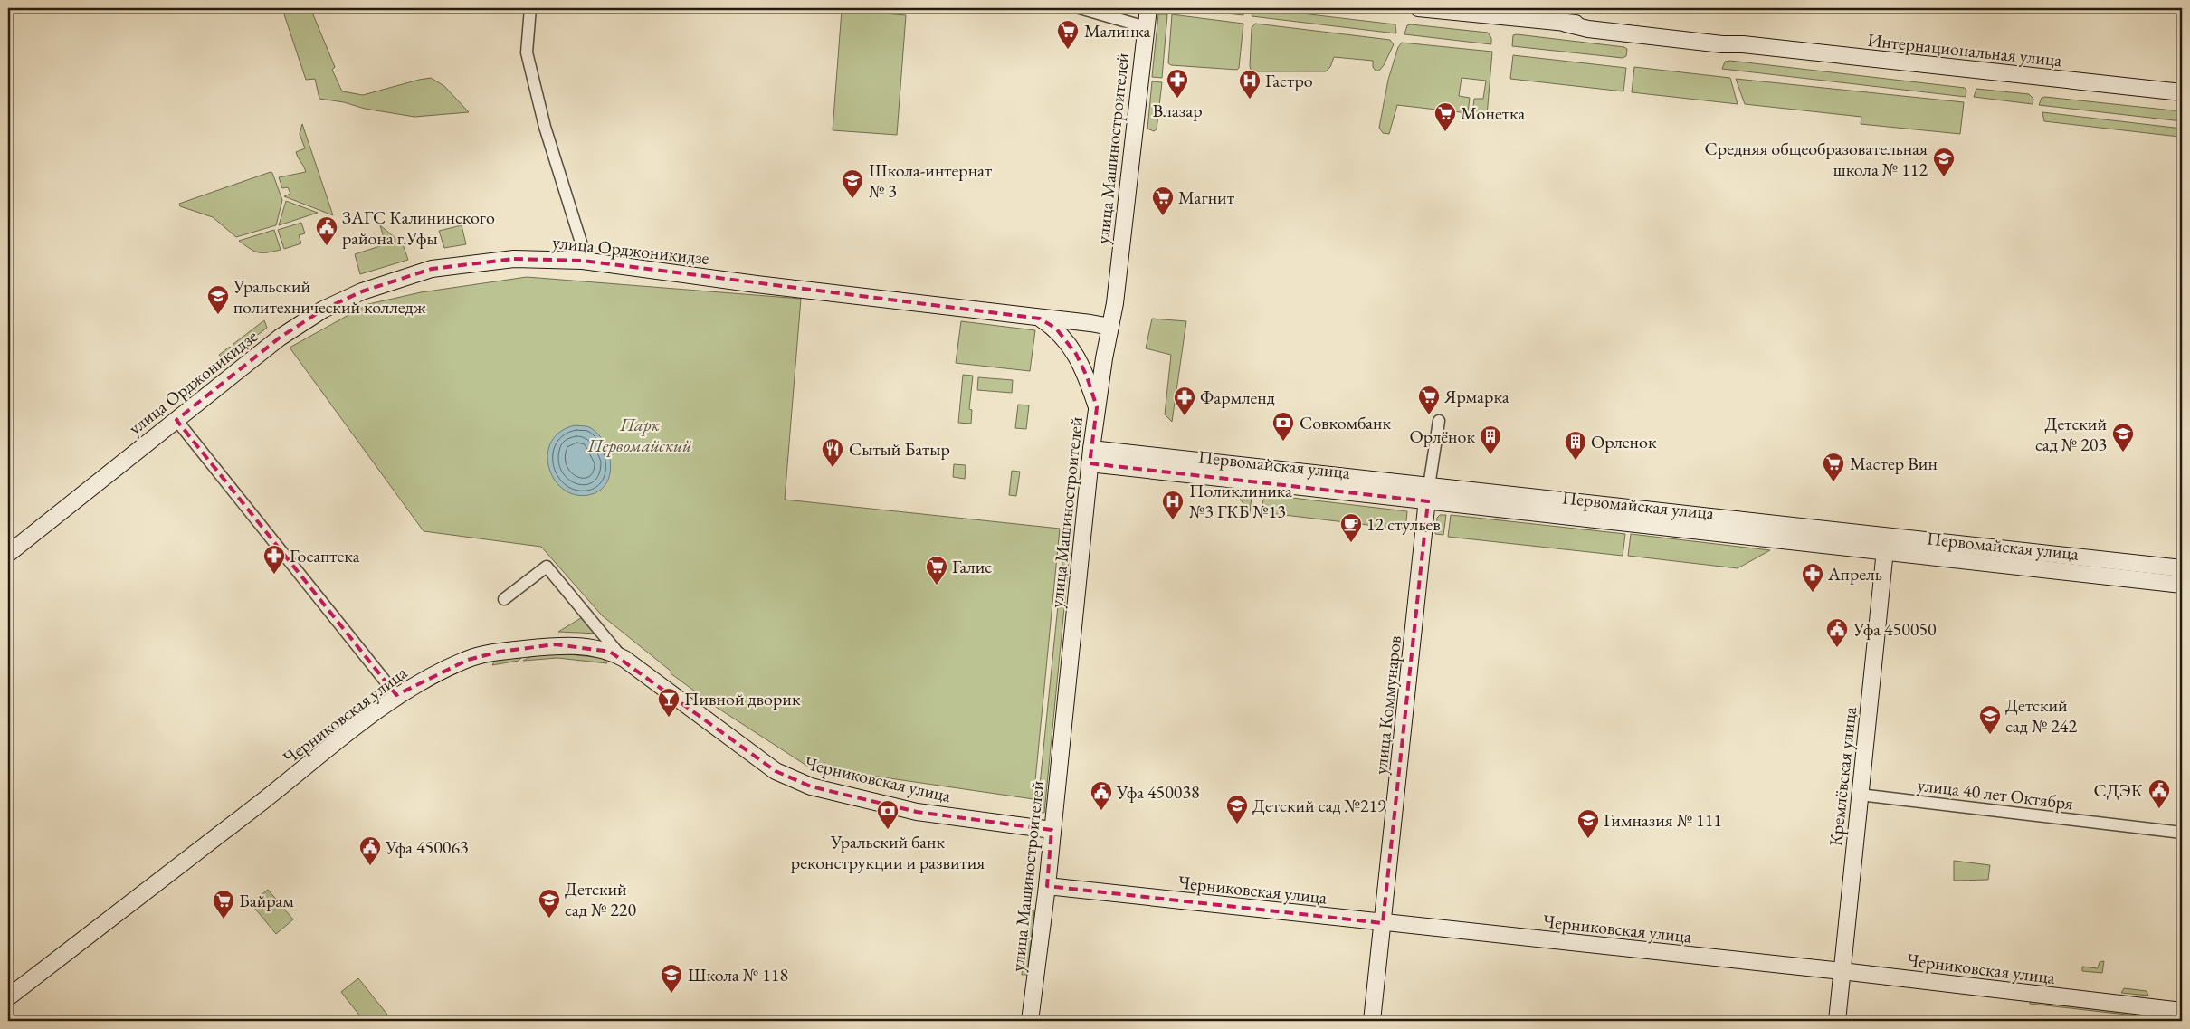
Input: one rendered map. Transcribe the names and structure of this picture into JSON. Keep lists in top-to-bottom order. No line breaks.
{"streets":{"main road":["Интернациональная улица","улица Машиностроителей","улица Орджоникидзе","Первомайская улица","улица Коммунаров","Черниковская улица","Кремлёвская улица"],"street":["улица 40 лет Октября"]},"crossings":[["улица Машиностроителей","улица Орджоникидзе"],["улица Машиностроителей","Первомайская улица"],["улица Машиностроителей","Черниковская улица"],["Первомайская улица","улица Коммунаров"],["Первомайская улица","Кремлёвская улица"],["улица Коммунаров","Черниковская улица"],["Черниковская улица","Кремлёвская улица"],["Кремлёвская улица","улица 40 лет Октября"]],"parks":["Парк Первомайский"],"places":{"supermarket":["Малинка","Монетка","Магнит","Ярмарка","Мастер Вин","Галис","Байрам"],"pharmacy":["Влазар","Фармленд","Госаптека","Апрель"],"hospital":["Гастро","Поликлиника №3 ГКБ №13"],"school or university":["Средняя общеобразовательная школа № 112","Школа-интернат № 3","Уральский политехнический колледж","Детский сад № 203","Детский сад № 242","Детский сад №219","Гимназия № 111","Детский сад № 220","Школа № 118"],"public building":["ЗАГС Калининского района г.Уфы","Уфа 450050","СДЭК","Уфа 450038","Уфа 450063"],"bank":["Совкомбанк","Уральский банк реконструкции и развития"],"building":["Орлёнок","Орленок"],"restaurant":["Сытый Батыр"],"cafe":["12 стульев"],"bar":["Пивной дворик"]}}
